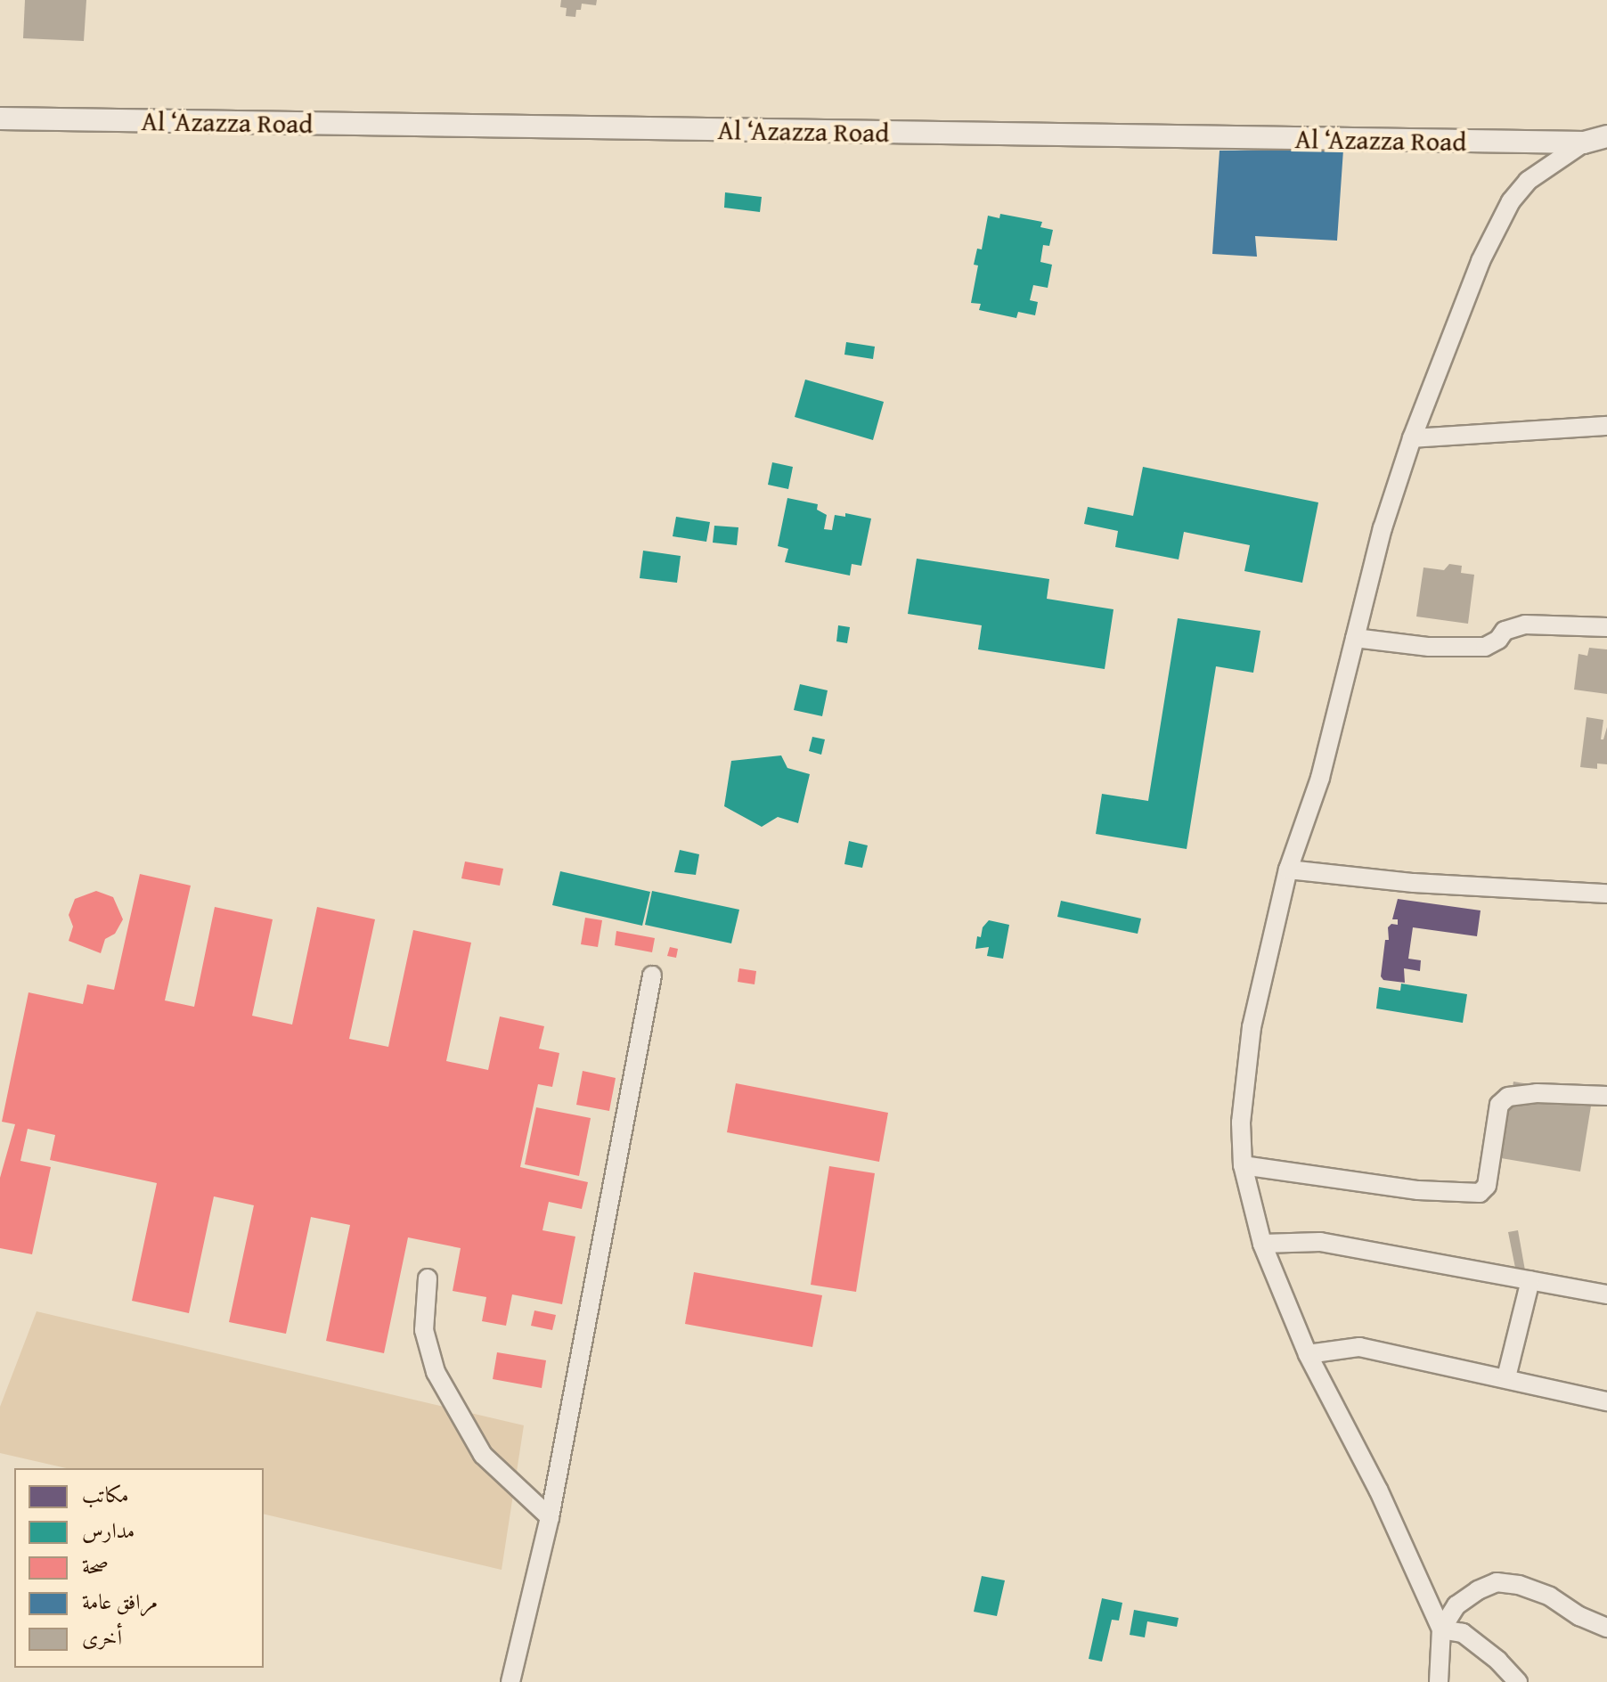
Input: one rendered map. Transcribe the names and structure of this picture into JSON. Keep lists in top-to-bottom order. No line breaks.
{"streets":{"street":["Al ‘Azazza Road"]},"legend":["مكاتب","مدارس","صحة","مرافق عامة","أخرى"]}
